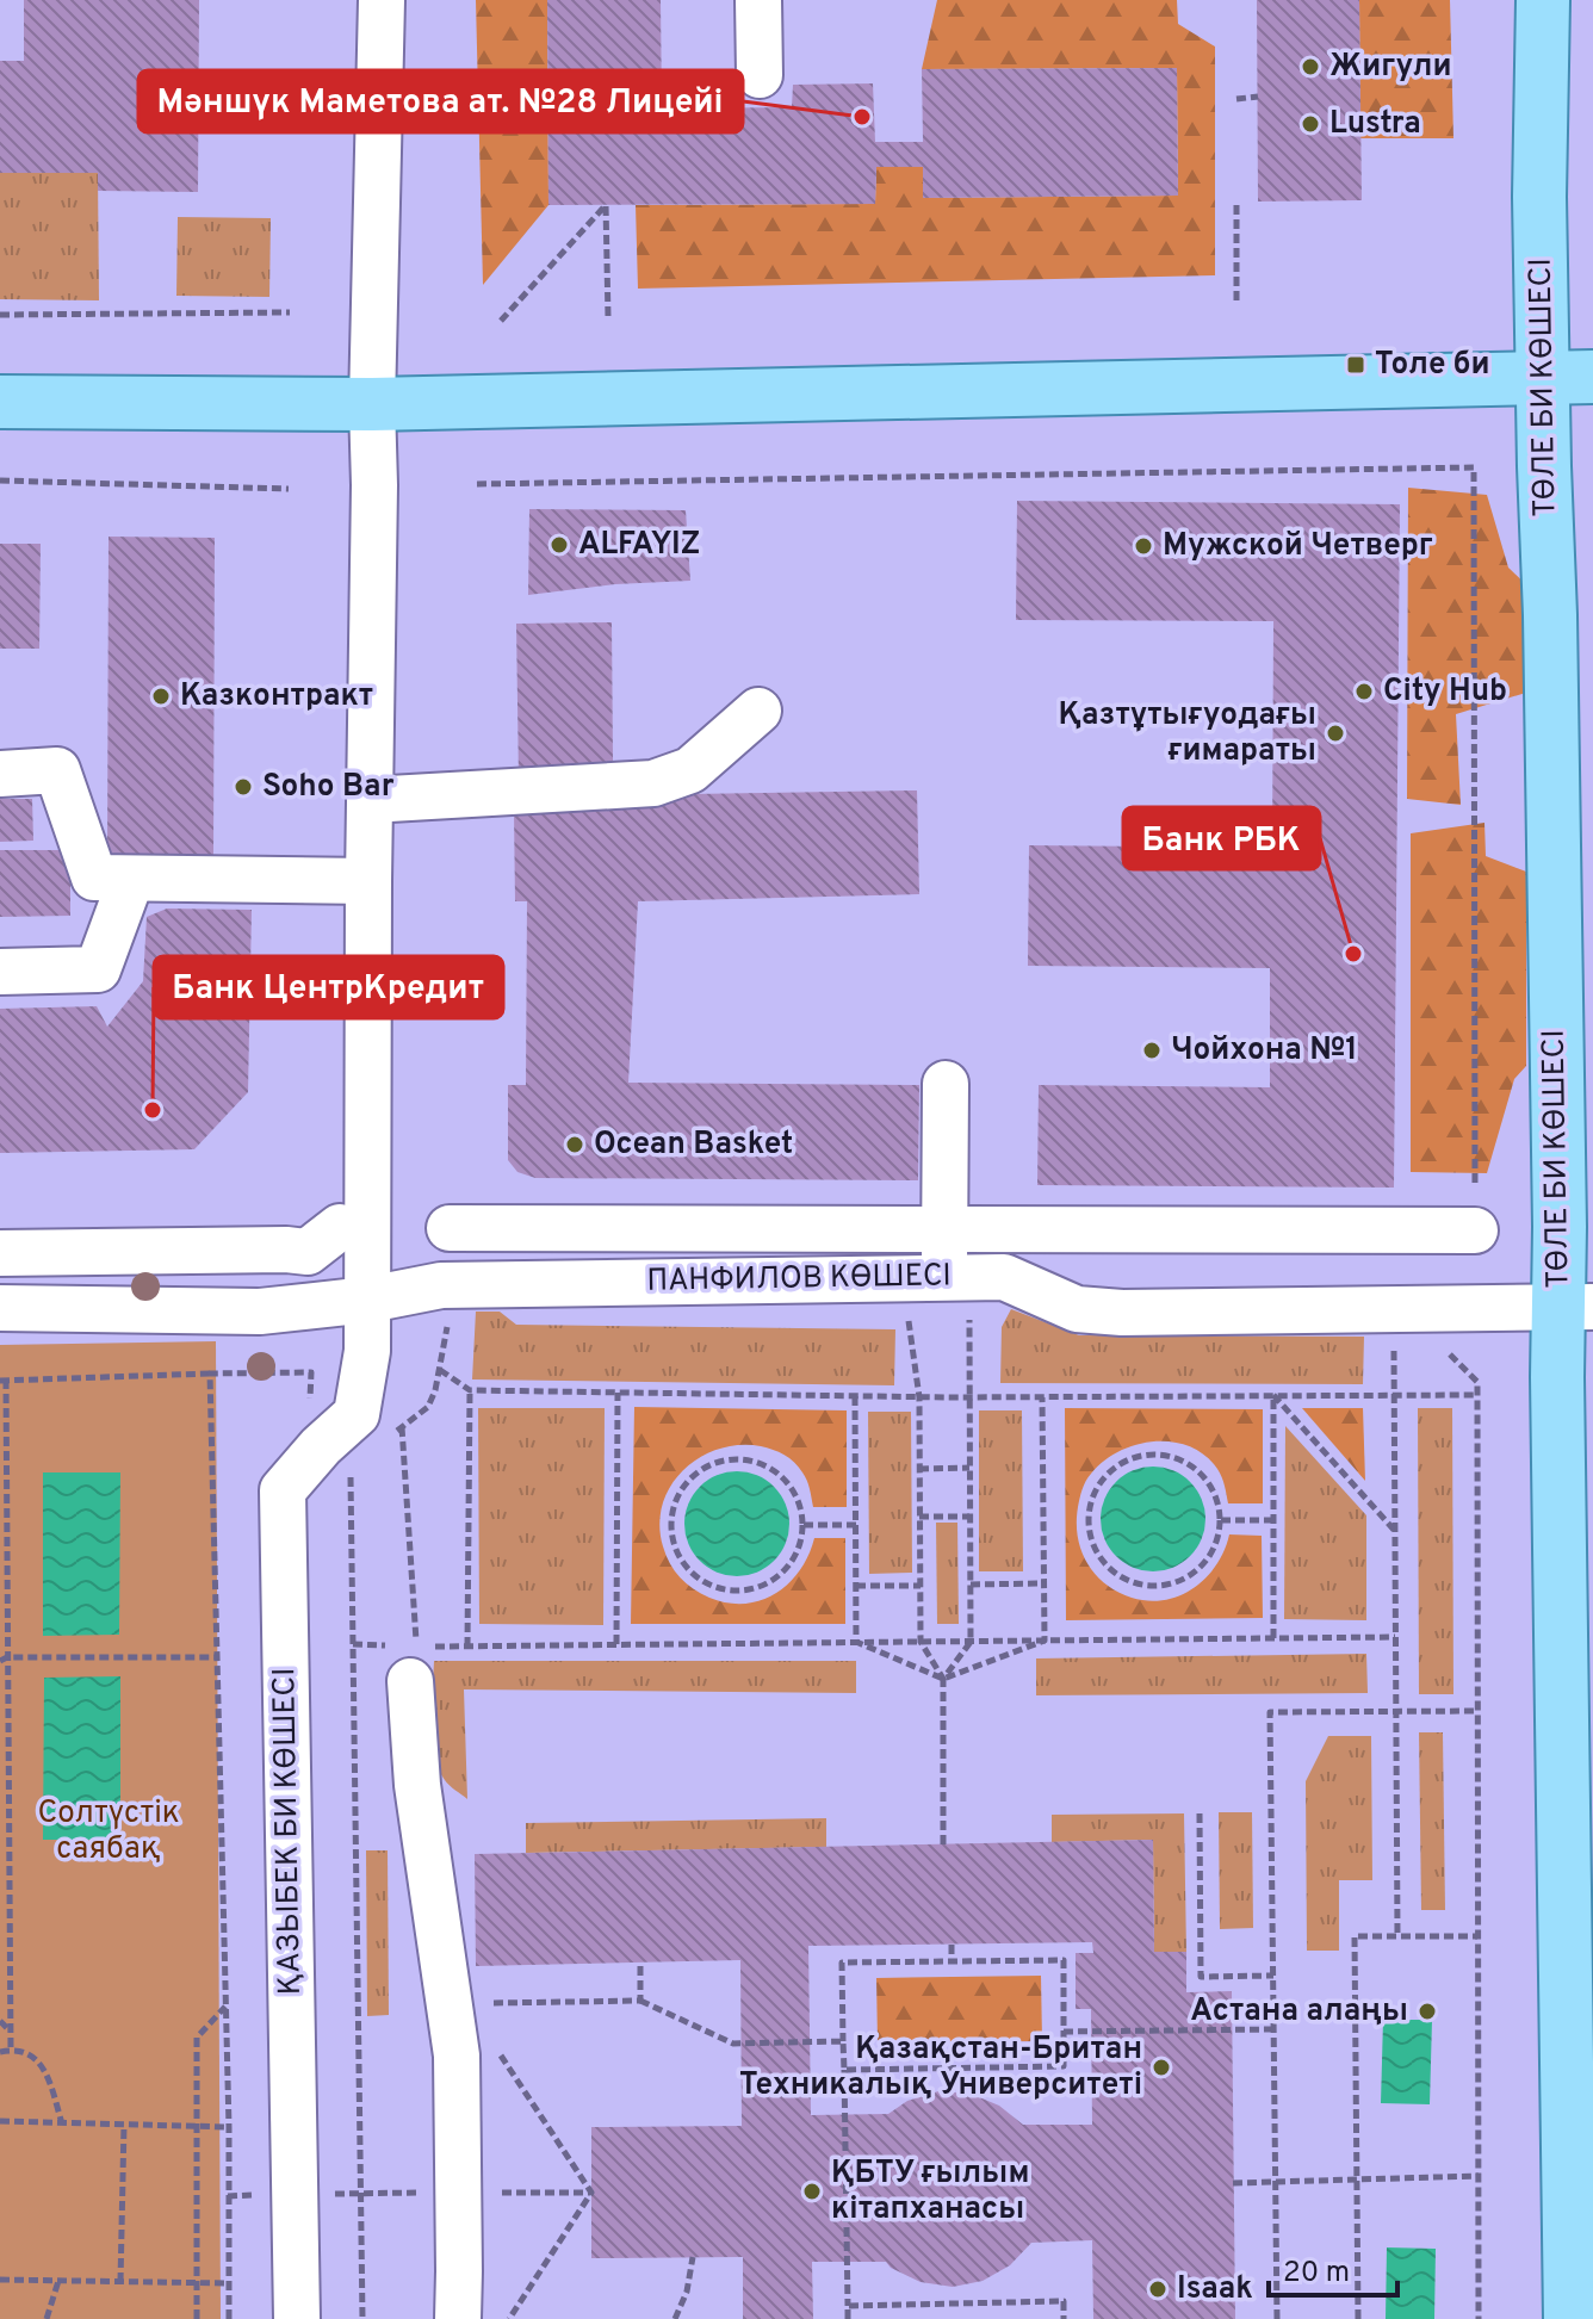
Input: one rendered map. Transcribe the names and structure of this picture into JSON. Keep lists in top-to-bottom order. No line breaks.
{"streets":{"main road":["ТӨЛЕ БИ КӨШЕСІ"],"street":["ПАНФИЛОВ КӨШЕСІ","ҚАЗЫБЕК БИ КӨШЕСІ"]},"crossings":[["ТӨЛЕ БИ КӨШЕСІ","ПАНФИЛОВ КӨШЕСІ"],["ПАНФИЛОВ КӨШЕСІ","ҚАЗЫБЕК БИ КӨШЕСІ"]],"parks":["Солтүстік саябақ"],"places":{"other":["Жигули","Мәншүк Маметова ат. №28 Лицейі","Lustra","ALFAYIZ","Мужской Четверг","City Hub","Казконтракт","Қазтұтығуодағы ғимараты","Soho Bar","Банк РБК","Чойхона №1","Банк ЦентрКредит","Ocean Basket","Астана алаңы","Қазақстан-Британ Техникалық Университеті","ҚБТУ ғылым кітапханасы","Isaak"],"transit":["Толе би"]},"scale_bar":"20 m"}
